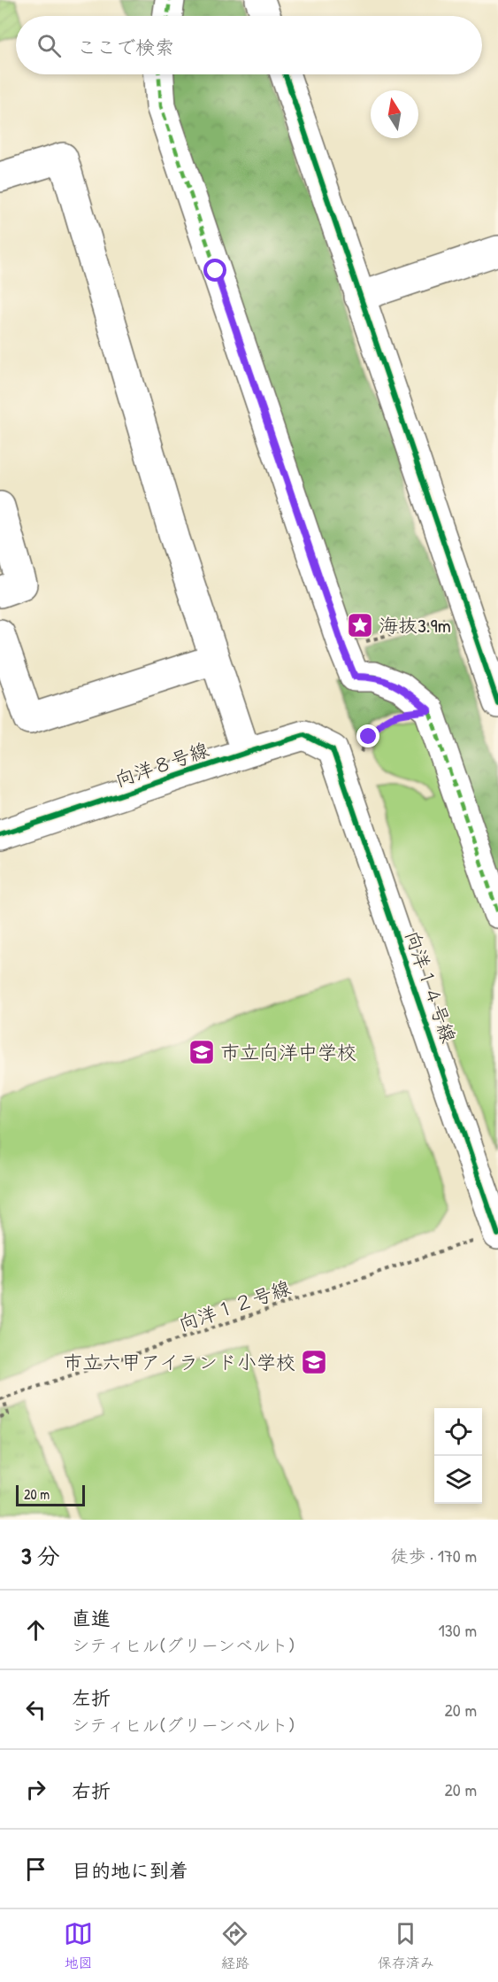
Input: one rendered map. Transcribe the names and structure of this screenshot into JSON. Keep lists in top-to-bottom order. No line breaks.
{"streets":{"street":["向洋８号線","向洋１４号線"],"path":["向洋１２号線"]},"crossings":[["向洋８号線","向洋１４号線"],["向洋１４号線","向洋１２号線"]],"places":{"place":["海抜3.9m"],"school or university":["市立向洋中学校","市立六甲アイランド小学校"]},"scale_bar":"20 m","north":"top","page":{"search":"ここで検索","scale":"20 m","heading":["3 分","徒歩 · 170 m"],"list":[["直進","シティヒル(グリーンベルト)","130 m"],["左折","シティヒル(グリーンベルト)","20 m"],["右折","20 m"],"目的地に到着"],"nav":["地図","経路","保存済み"]}}
